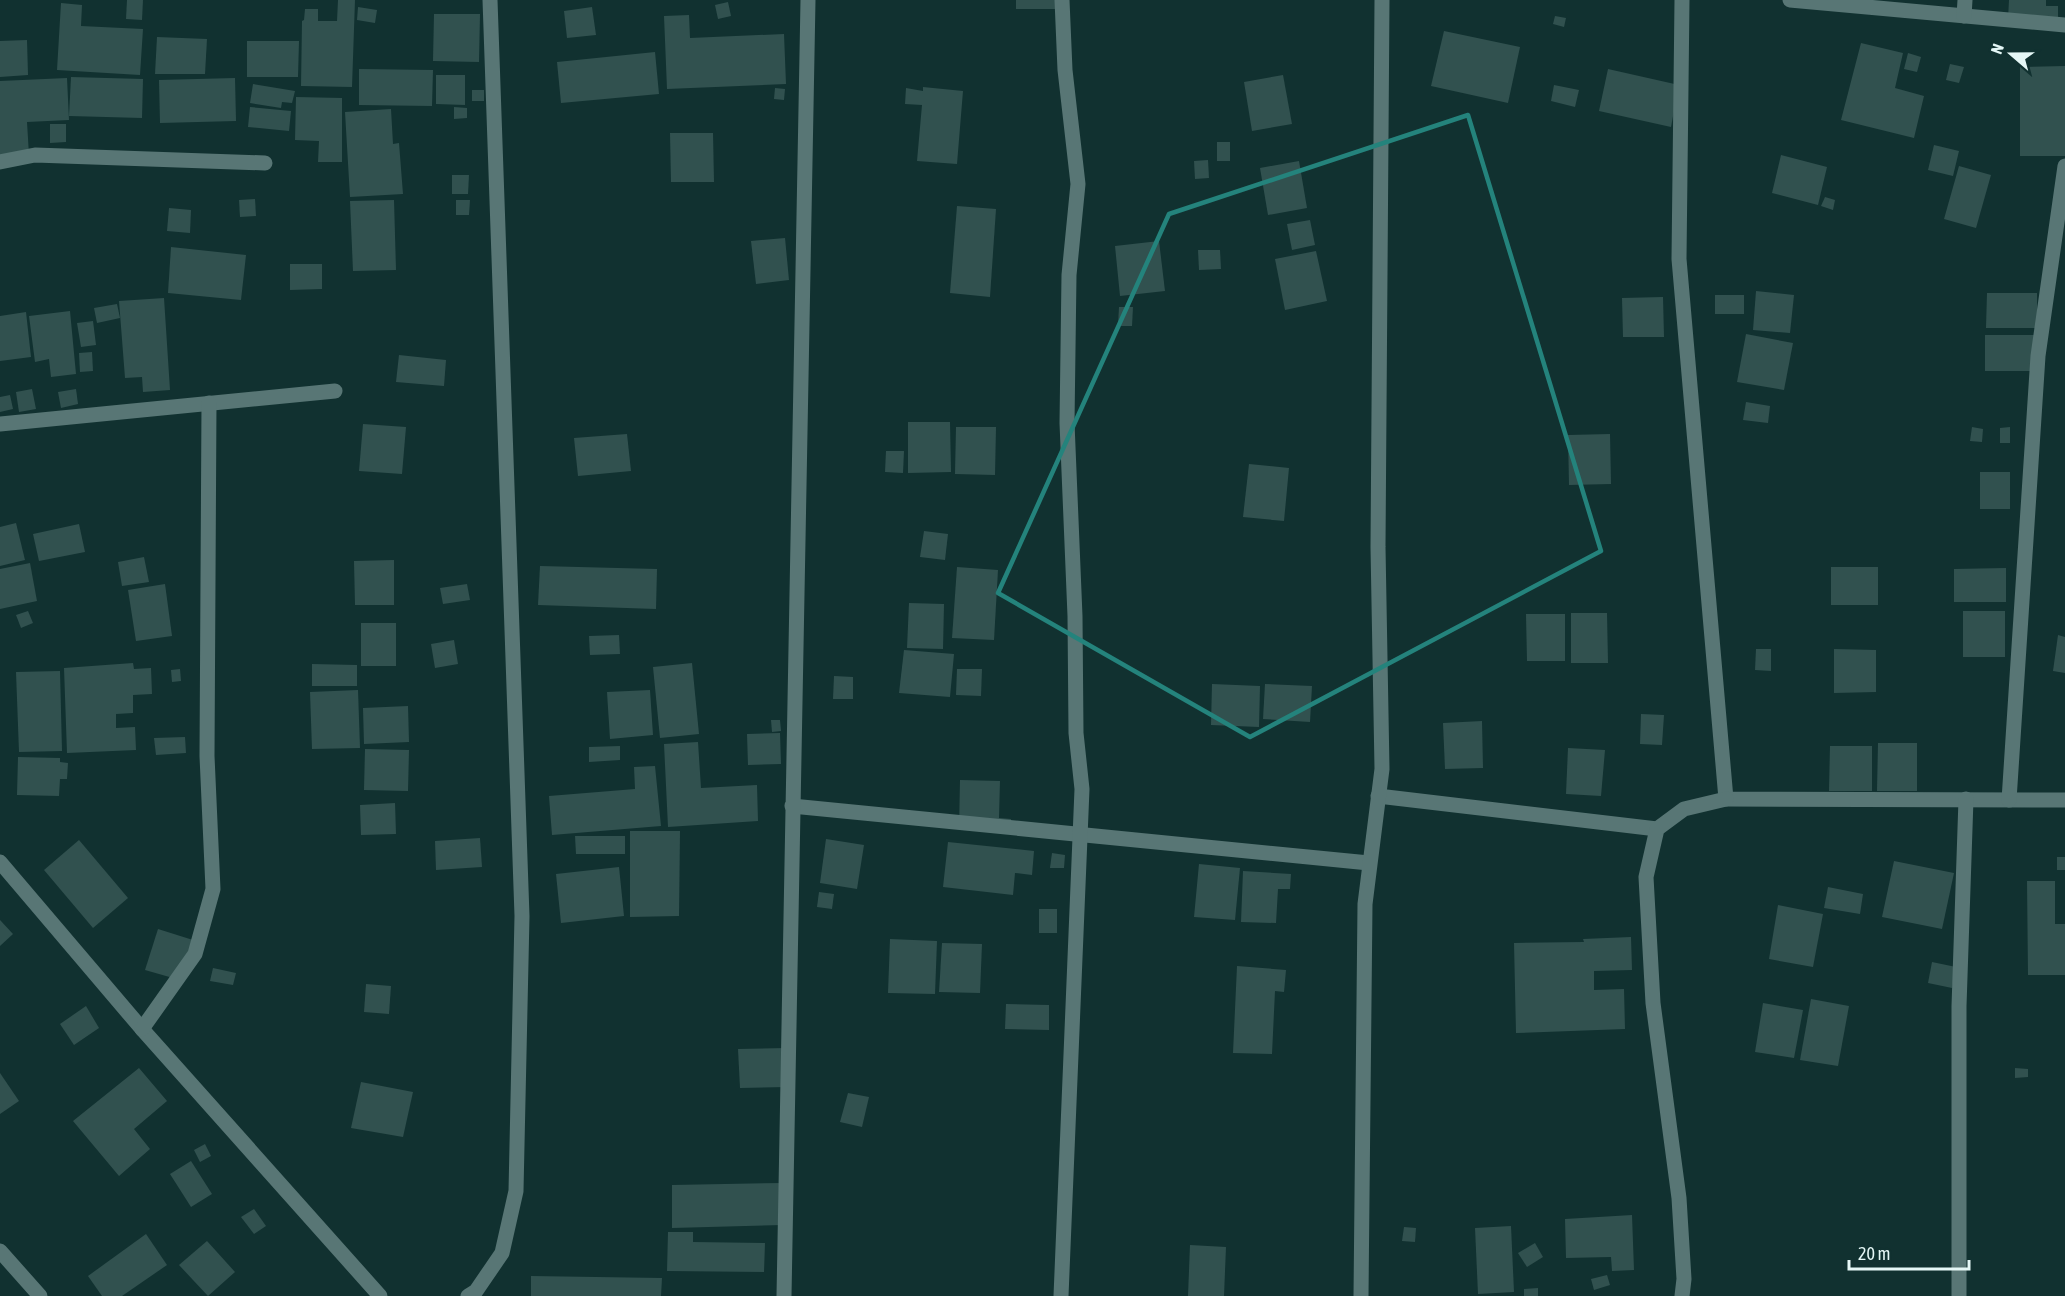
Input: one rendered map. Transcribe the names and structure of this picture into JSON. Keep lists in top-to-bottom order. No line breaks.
{"scale_bar":"20 m","north":"left"}
